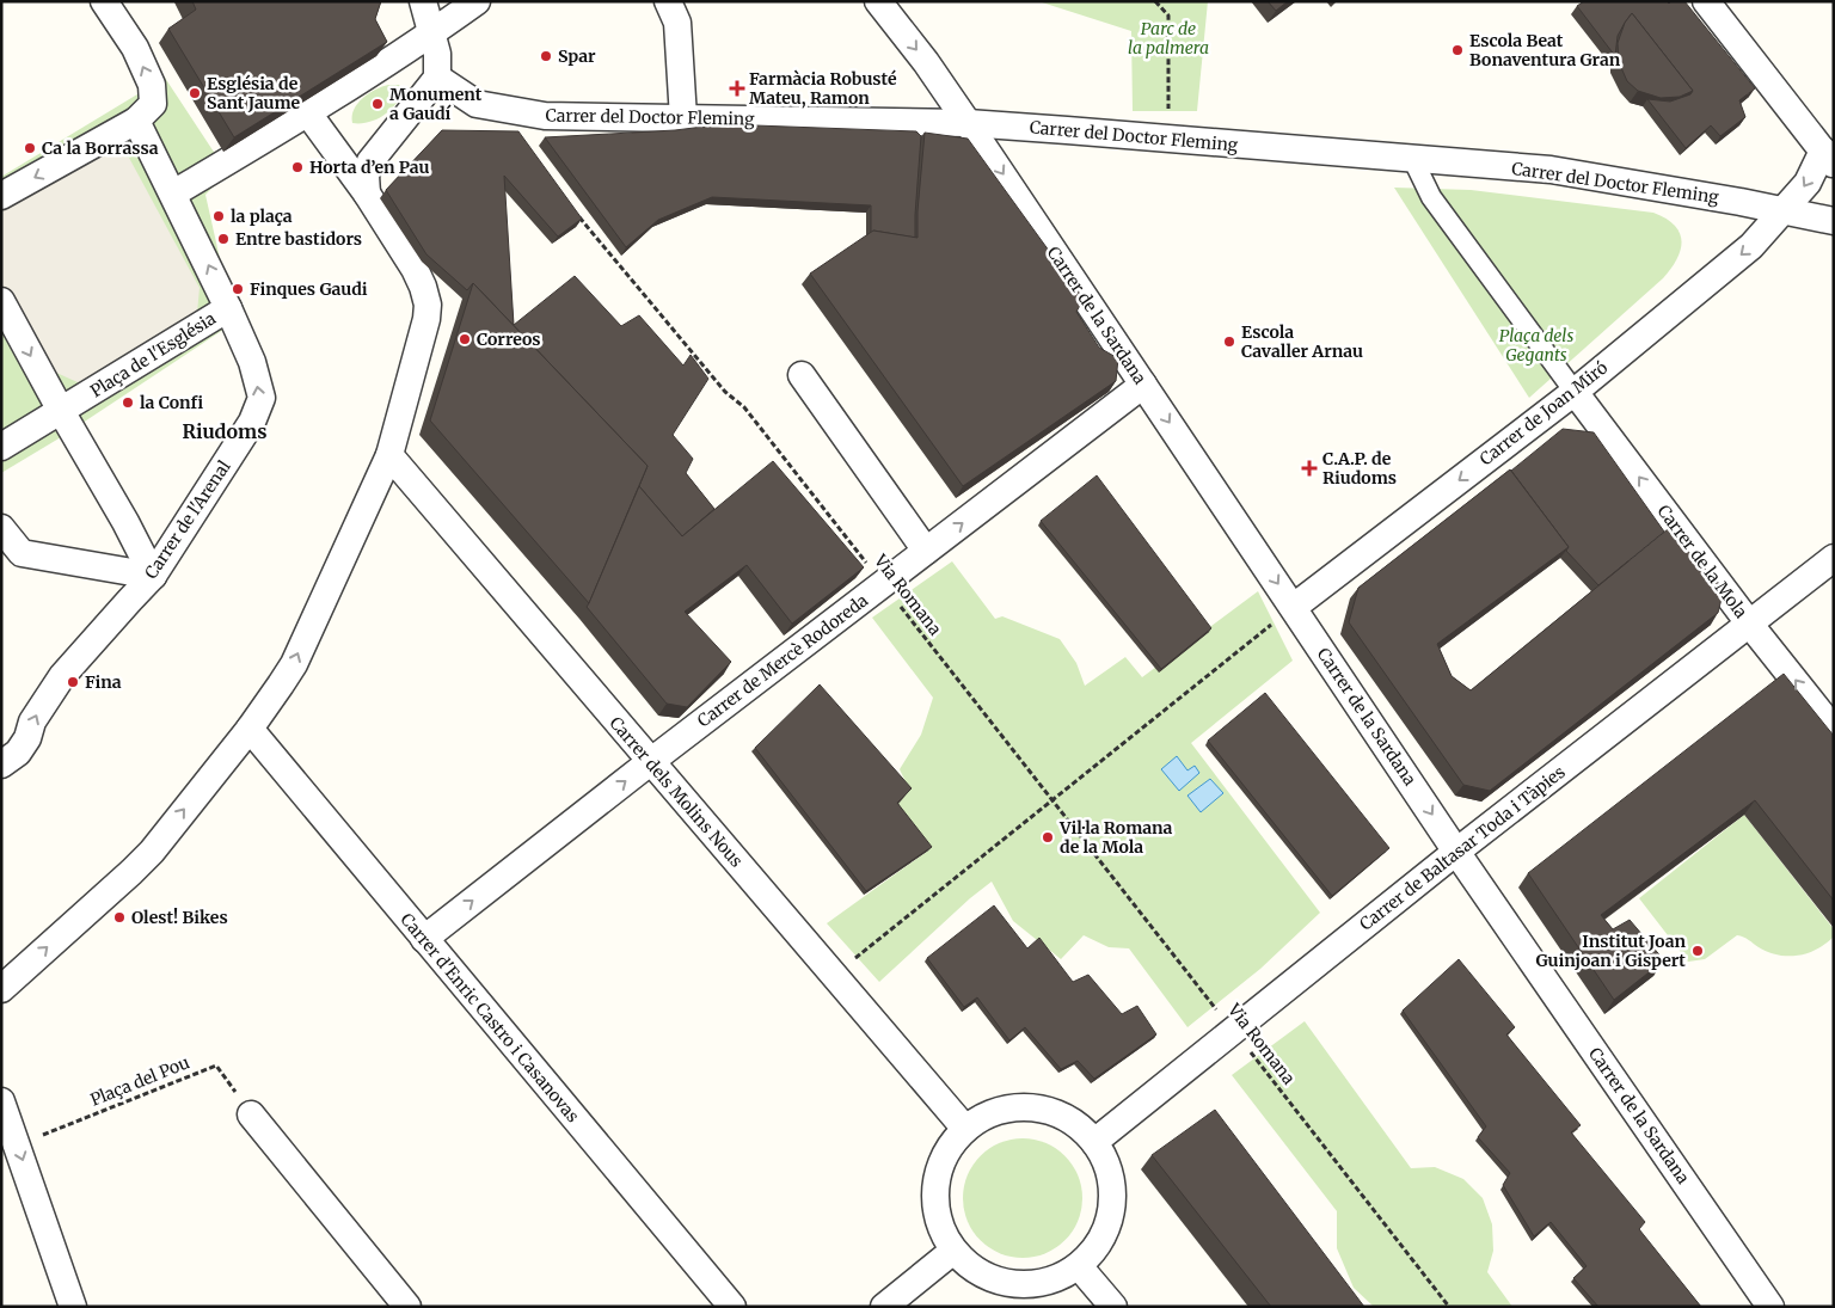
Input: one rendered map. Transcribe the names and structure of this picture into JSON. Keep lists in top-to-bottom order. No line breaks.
{"streets":{"street":["Carrer del Doctor Fleming","Carrer de la Sardana","Plaça de l'Església","Carrer de Joan Miró","Carrer de l'Arenal","Carrer de la Mola","Carrer de Mercè Rodoreda","Carrer dels Molins Nous","Carrer de Baltasar Toda i Tàpies","Carrer d'Enric Castro i Casanovas"],"path":["Via Romana","Plaça del Pou"]},"crossings":[["Carrer del Doctor Fleming","Carrer de la Sardana"],["Carrer del Doctor Fleming","Carrer de Joan Miró"],["Carrer de la Sardana","Carrer de Joan Miró"],["Carrer de la Sardana","Carrer de Mercè Rodoreda"],["Carrer de la Sardana","Carrer de Baltasar Toda i Tàpies"],["Plaça de l'Església","Carrer de l'Arenal"],["Carrer de Joan Miró","Carrer de la Mola"],["Carrer de la Mola","Carrer de Baltasar Toda i Tàpies"],["Via Romana","Carrer de Mercè Rodoreda"],["Via Romana","Carrer de Baltasar Toda i Tàpies"],["Carrer de Mercè Rodoreda","Carrer dels Molins Nous"],["Carrer de Mercè Rodoreda","Carrer d'Enric Castro i Casanovas"],["Carrer dels Molins Nous","Carrer de Baltasar Toda i Tàpies"]],"one_way":["Carrer de la Sardana","Carrer de Joan Miró","Carrer de la Mola","Carrer de Mercè Rodoreda"],"districts":["Riudoms"],"parks":["Parc de la palmera","Plaça dels Gegants"],"places":{"other":["Escola Beat Bonaventura Gran","Spar","Església de Sant Jaume","Monument a Gaudí","Ca la Borrassa","Horta d’en Pau","la plaça","Entre bastidors","Finques Gaudi","Correos","Escola Cavaller Arnau","la Confi","Fina","Vil·la Romana de la Mola","Olest! Bikes","Institut Joan Guinjoan i Gispert"],"health":["Farmàcia Robusté Mateu, Ramon","C.A.P. de Riudoms"]}}
